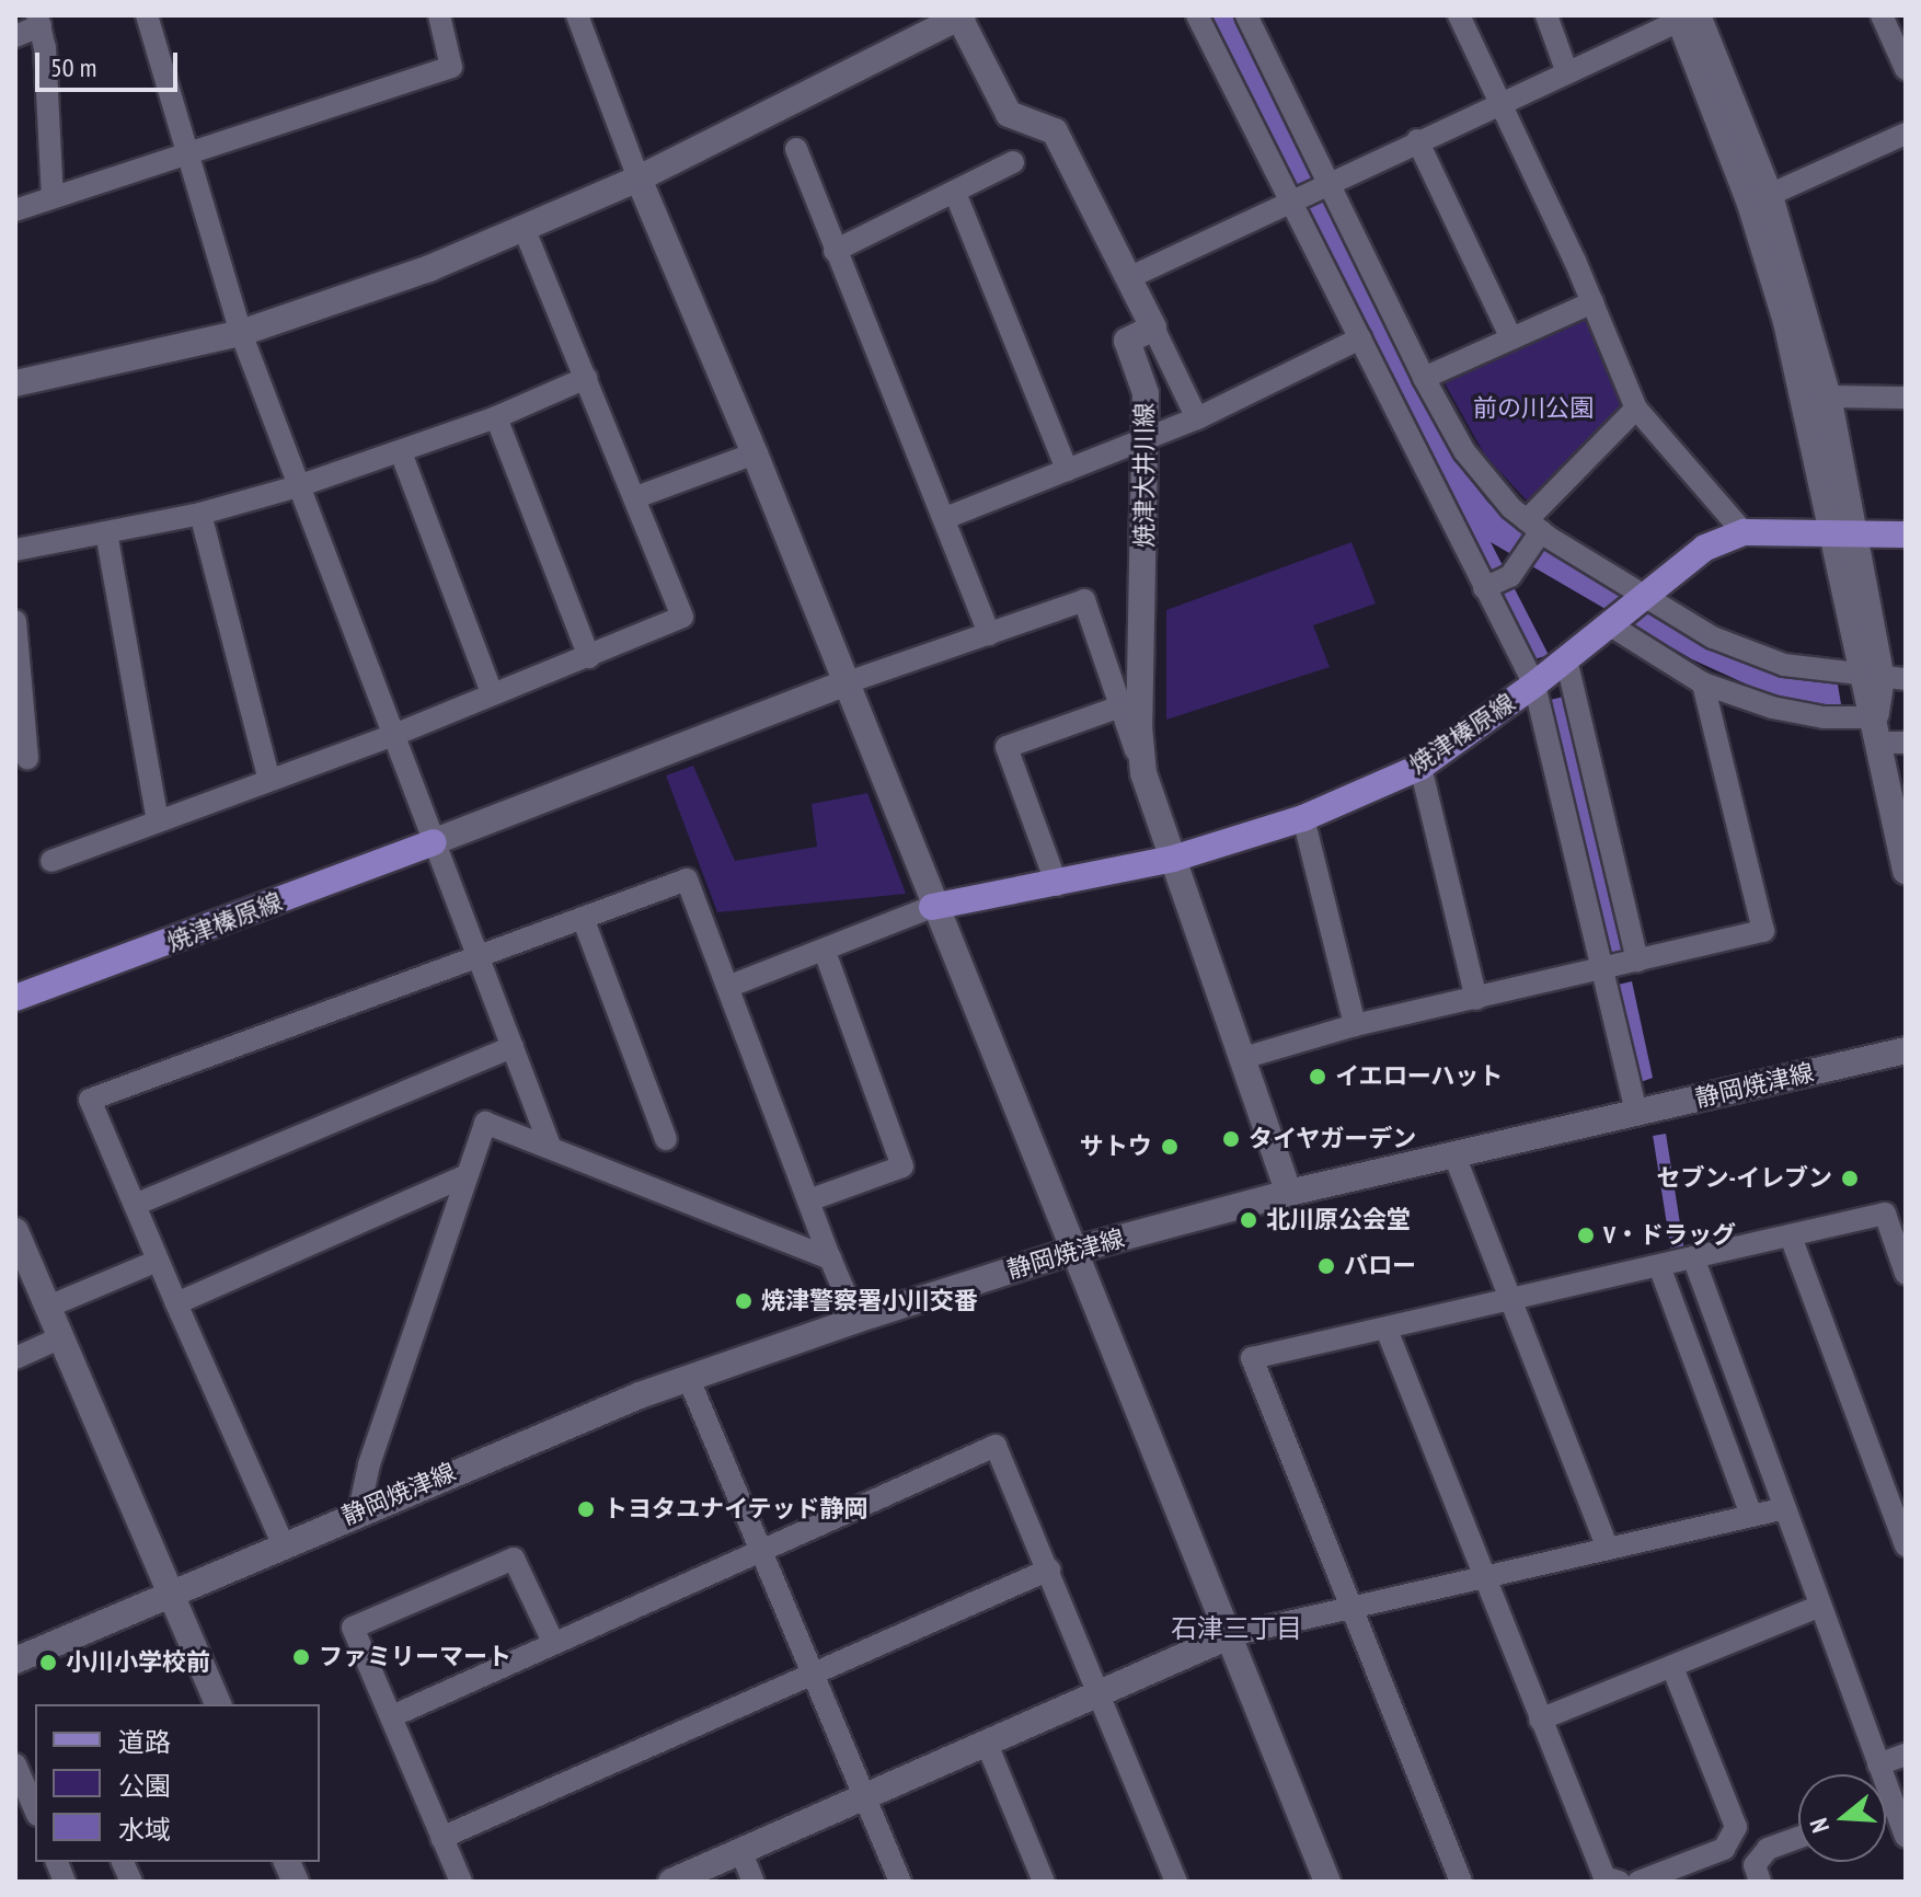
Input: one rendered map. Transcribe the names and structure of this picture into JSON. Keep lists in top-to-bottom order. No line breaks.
{"streets":{"main road":["焼津榛原線"],"street":["焼津大井川線","静岡焼津線"]},"crossings":[["焼津大井川線","焼津榛原線"],["焼津大井川線","静岡焼津線"]],"districts":["石津三丁目"],"parks":["前の川公園"],"places":["イエローハット","タイヤガーデン","サトウ","セブン-イレブン","北川原公会堂","V・ドラッグ","バロー","焼津警察署小川交番","トヨタユナイテッド静岡","ファミリーマート","小川小学校前"],"legend":["道路","公園","水域"],"scale_bar":"50 m","north":"left"}
